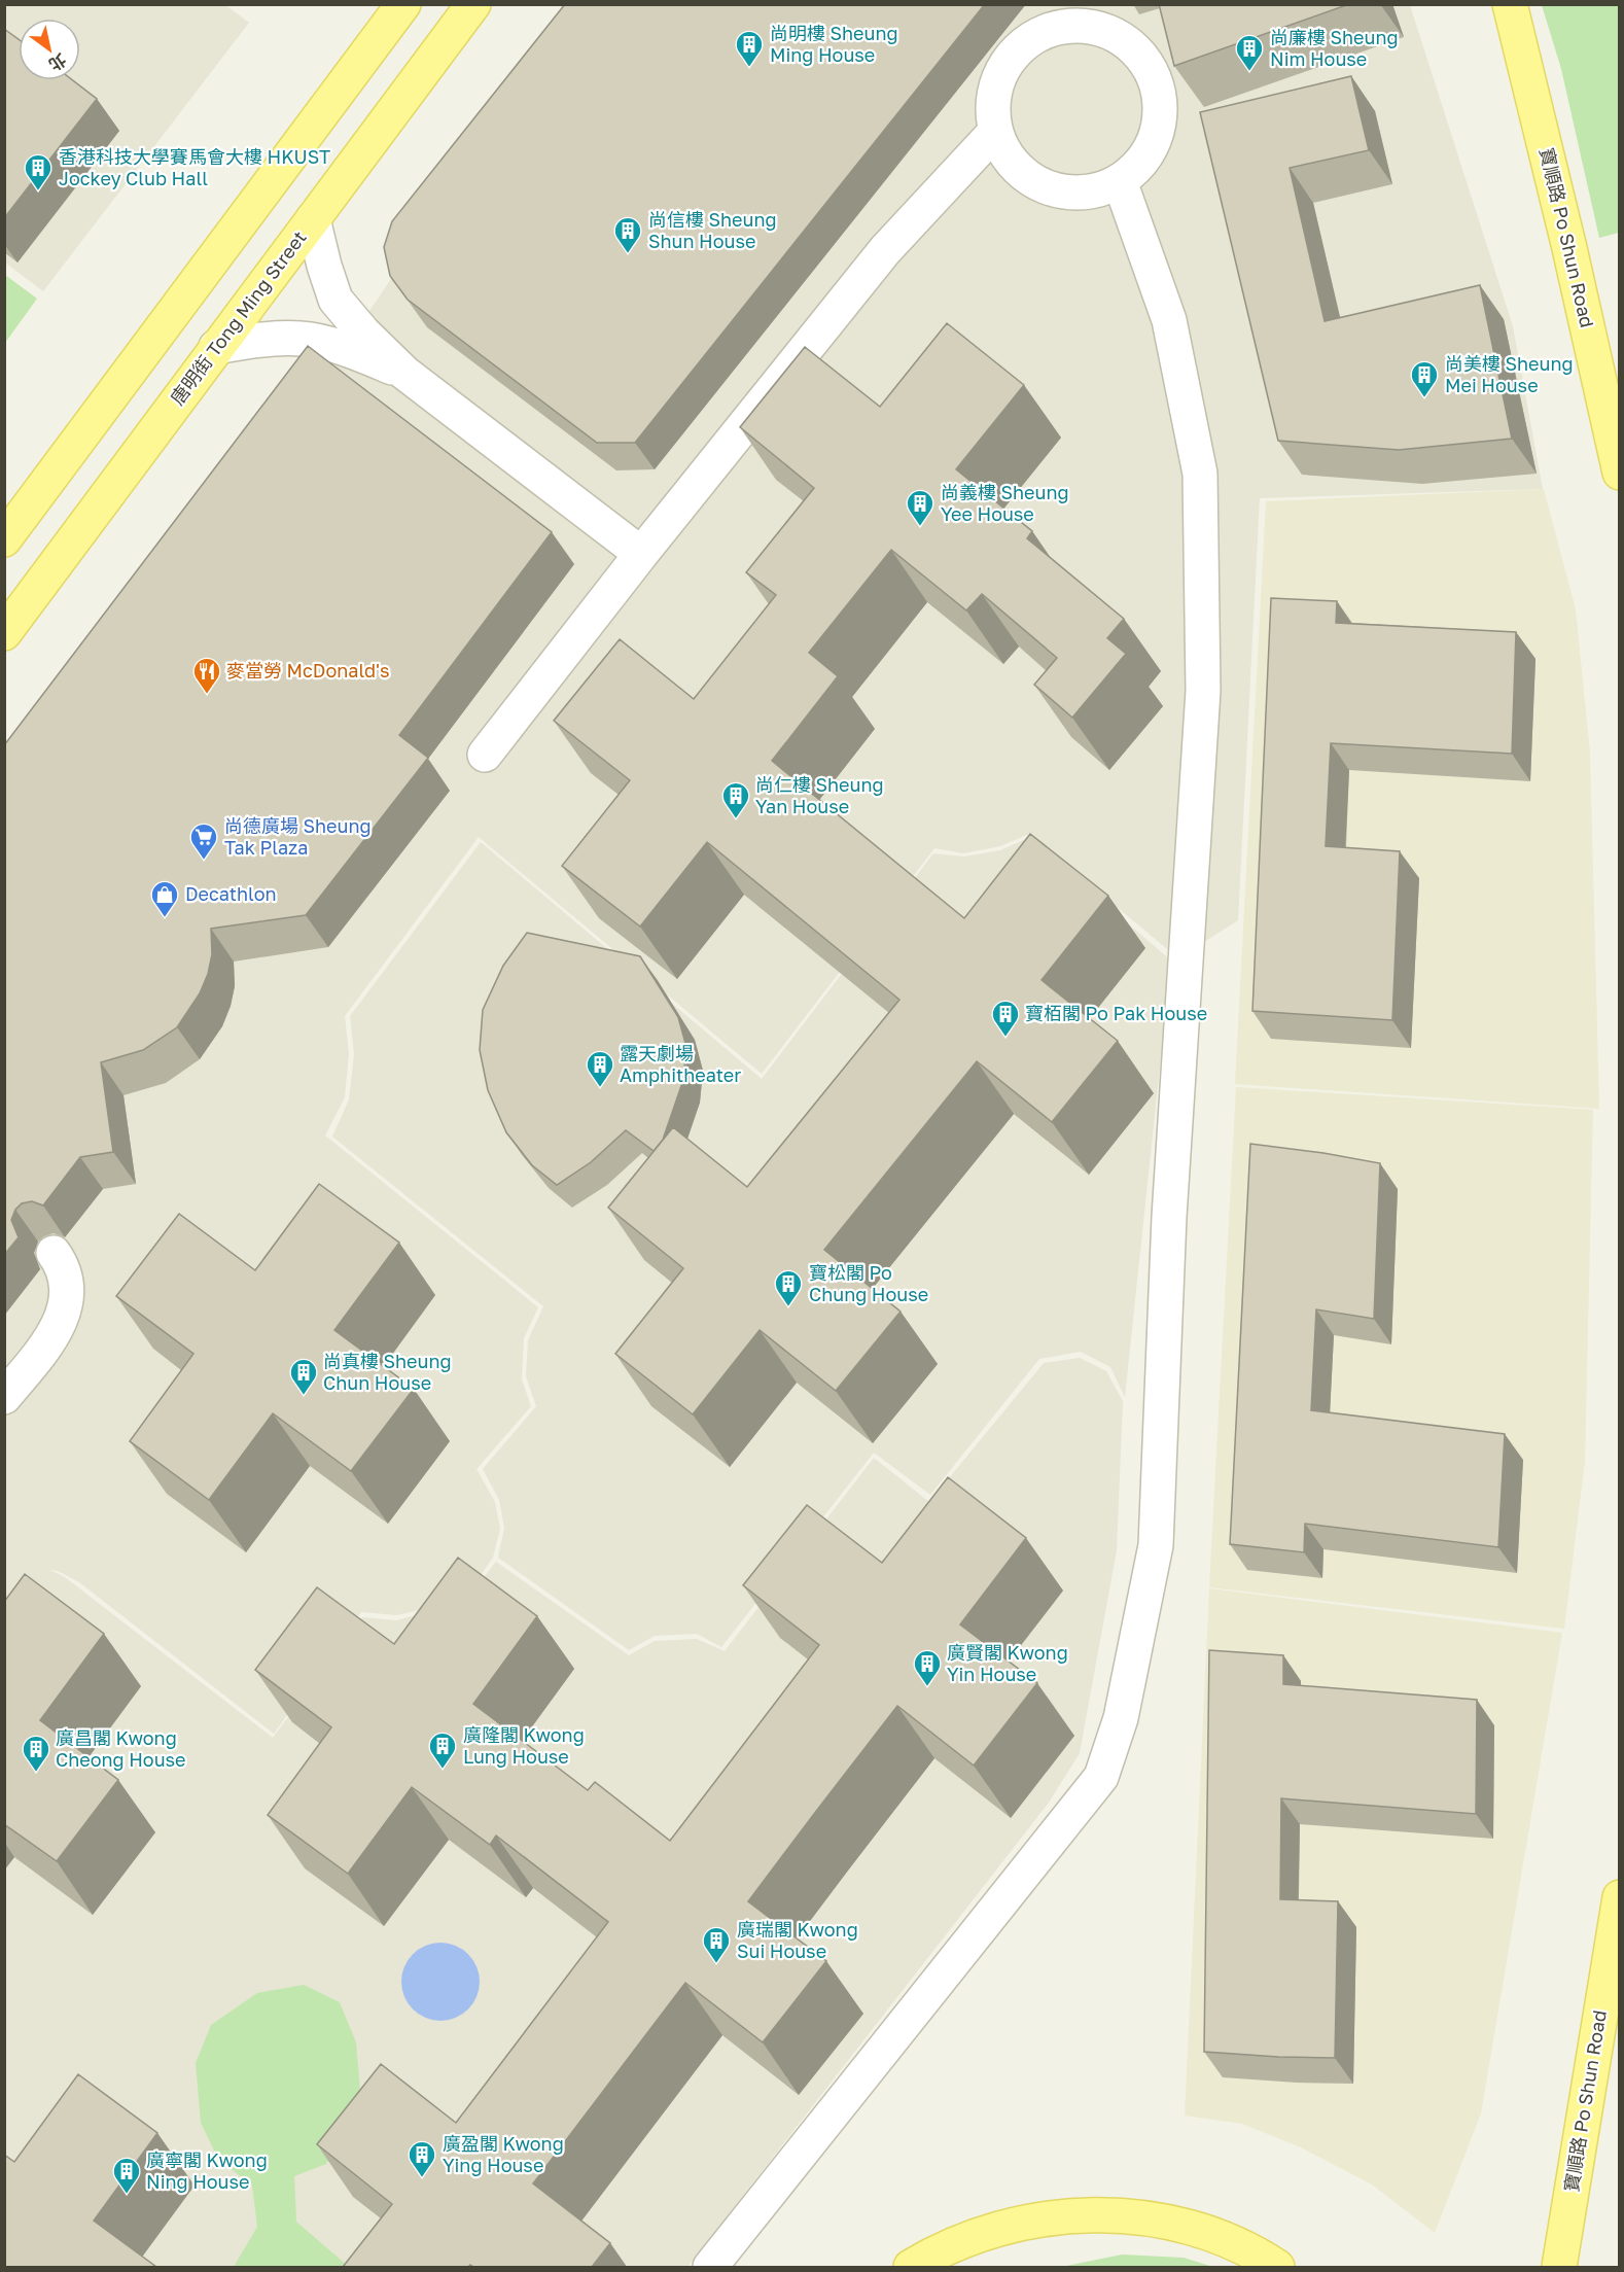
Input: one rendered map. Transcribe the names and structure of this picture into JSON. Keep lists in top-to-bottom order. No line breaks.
{"streets":{"main road":["寶順路 Po Shun Road","唐明街 Tong Ming Street"]},"places":{"building":["尚明樓 Sheung Ming House","尚廉樓 Sheung Nim House","香港科技大學賽馬會大樓 HKUST Jockey Club Hall","尚信樓 Sheung Shun House","尚美樓 Sheung Mei House","尚義樓 Sheung Yee House","尚仁樓 Sheung Yan House","寶栢閣 Po Pak House","露天劇場 Amphitheater","寶松閣 Po Chung House","尚真樓 Sheung Chun House","廣賢閣 Kwong Yin House","廣隆閣 Kwong Lung House","廣昌閣 Kwong Cheong House","廣瑞閣 Kwong Sui House","廣盈閣 Kwong Ying House","廣寧閣 Kwong Ning House"],"restaurant":["麥當勞 McDonald's"],"supermarket":["尚德廣場 Sheung Tak Plaza"],"shop":["Decathlon"]},"north":"bottom right"}
